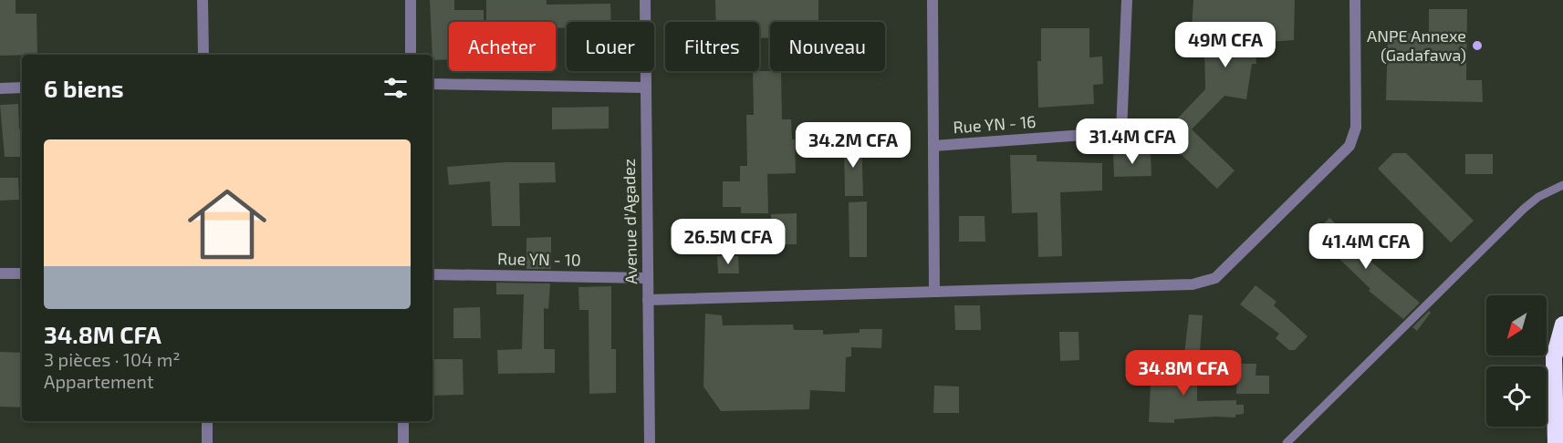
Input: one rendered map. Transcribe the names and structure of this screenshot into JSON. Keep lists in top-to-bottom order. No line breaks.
{"streets":{"street":["Rue YN - 16","Avenue d'Agadez","Rue YN - 10"]},"crossings":[["Avenue d'Agadez","Rue YN - 10"]],"places":["ANPE Annexe (Gadafawa)"],"north":"bottom left","page":{"price":["49M CFA","31.4M CFA","34.2M CFA","26.5M CFA","41.4M CFA","34.8M CFA"],"chip":["Acheter","Louer","Filtres","Nouveau"],"heading":"6 biens","list":[{"name":"34.8M CFA","note":"3 pièces · 104 m² · Appartement"}]}}
